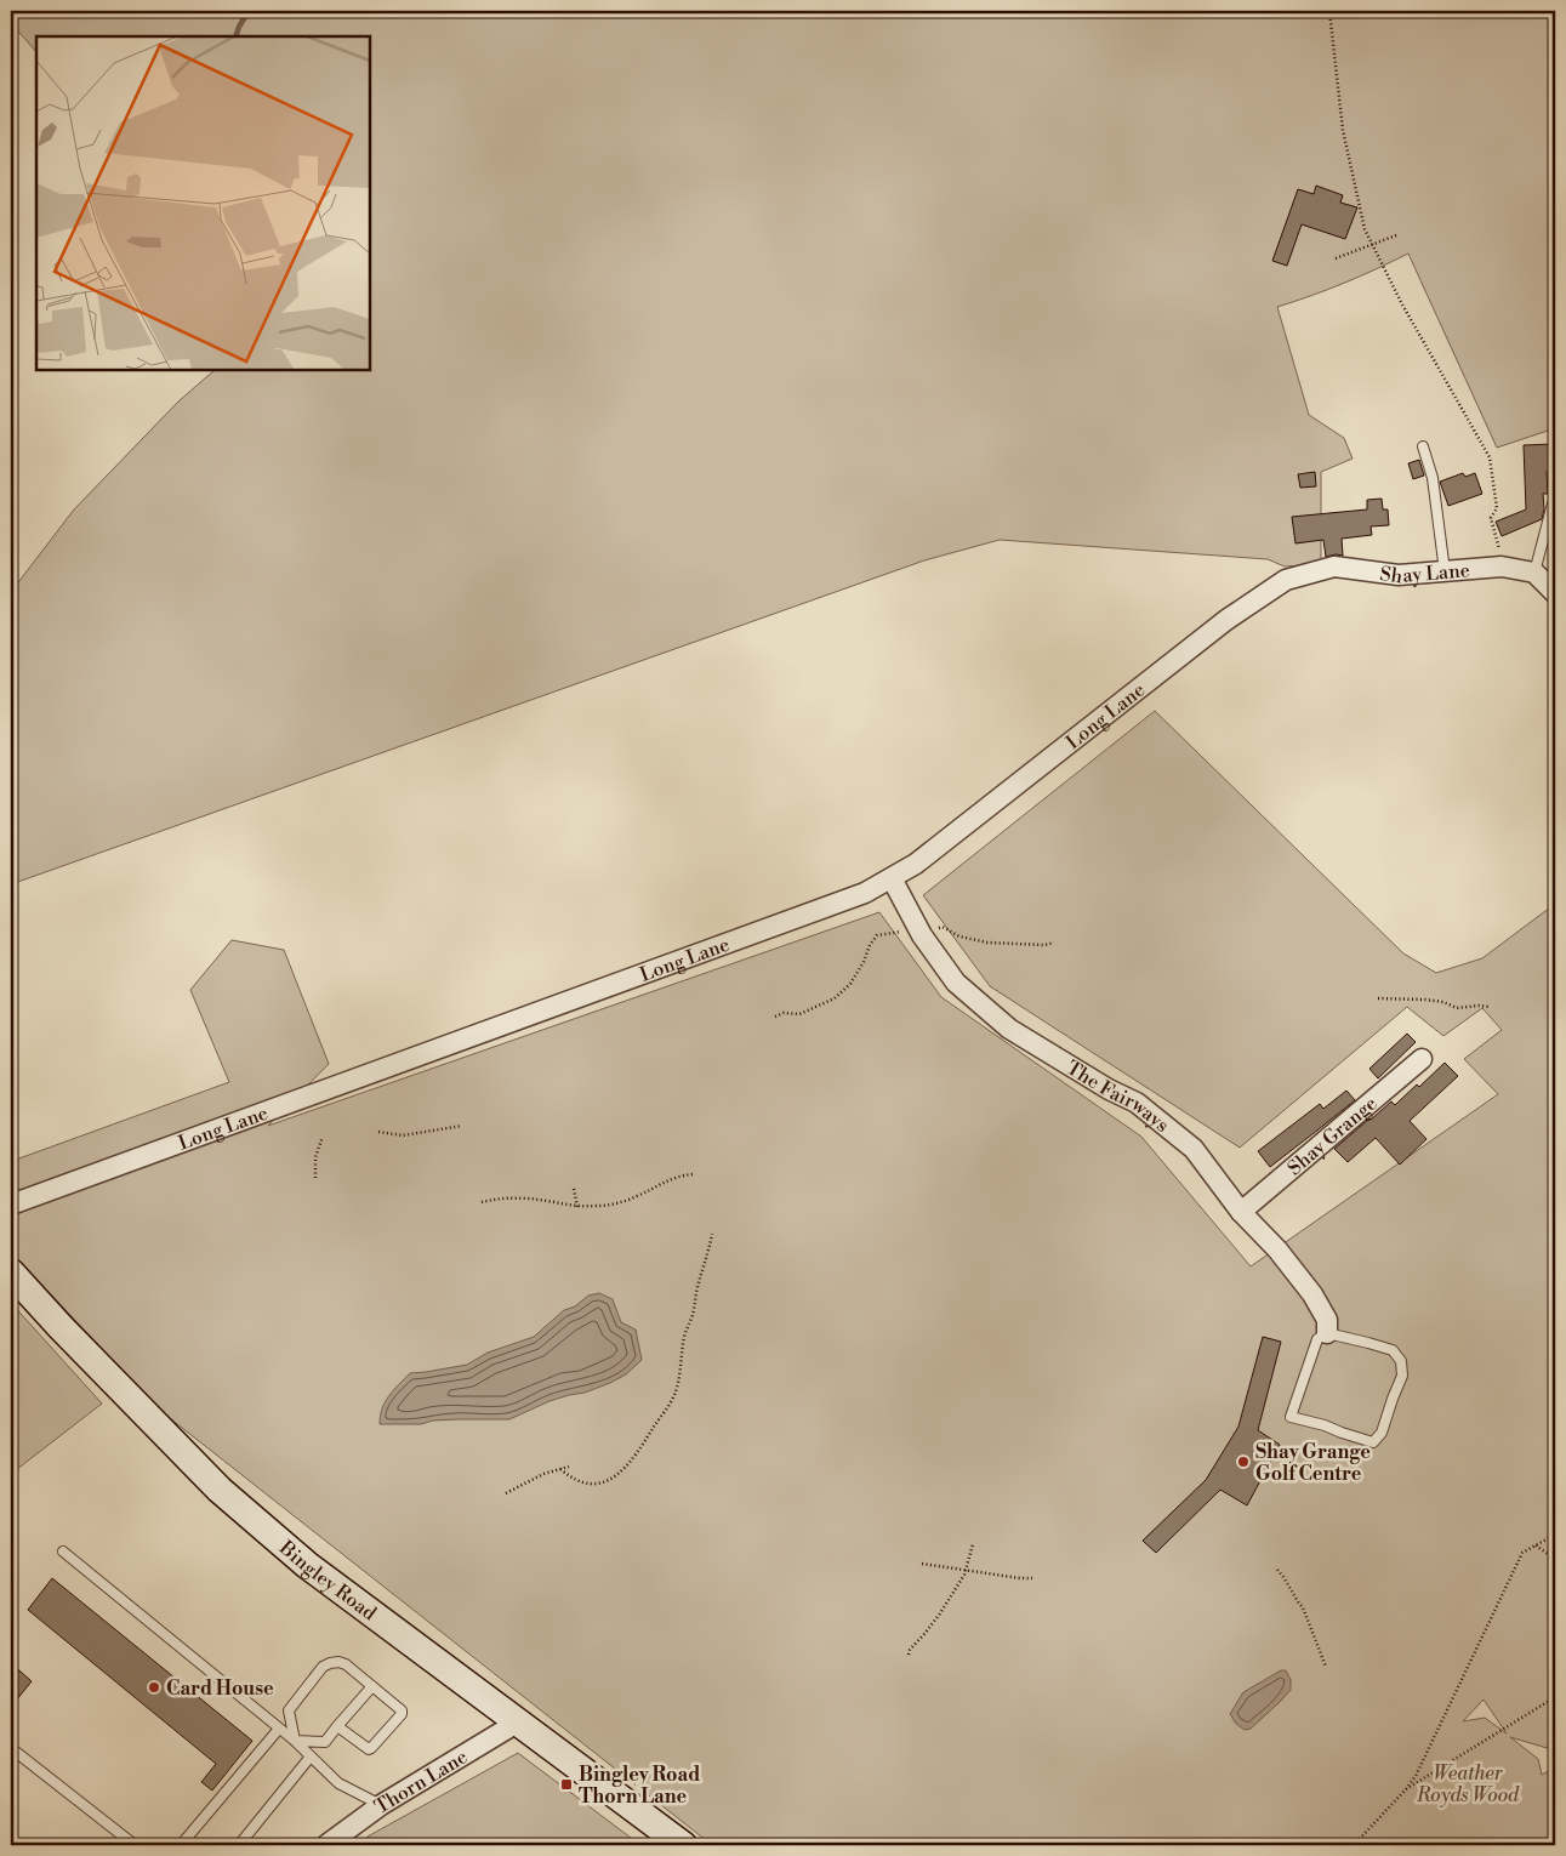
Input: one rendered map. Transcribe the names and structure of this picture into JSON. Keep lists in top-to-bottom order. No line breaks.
{"streets":{"main road":["Bingley Road"],"street":["Shay Lane","Long Lane","The Fairways","Shay Grange","Thorn Lane"]},"crossings":[["Shay Lane","Long Lane"],["Long Lane","The Fairways"],["The Fairways","Shay Grange"],["Bingley Road","Thorn Lane"]],"parks":["Weather Royds Wood"],"places":{"other":["Shay Grange Golf Centre","Card House"],"transit":["Bingley Road Thorn Lane"]}}
